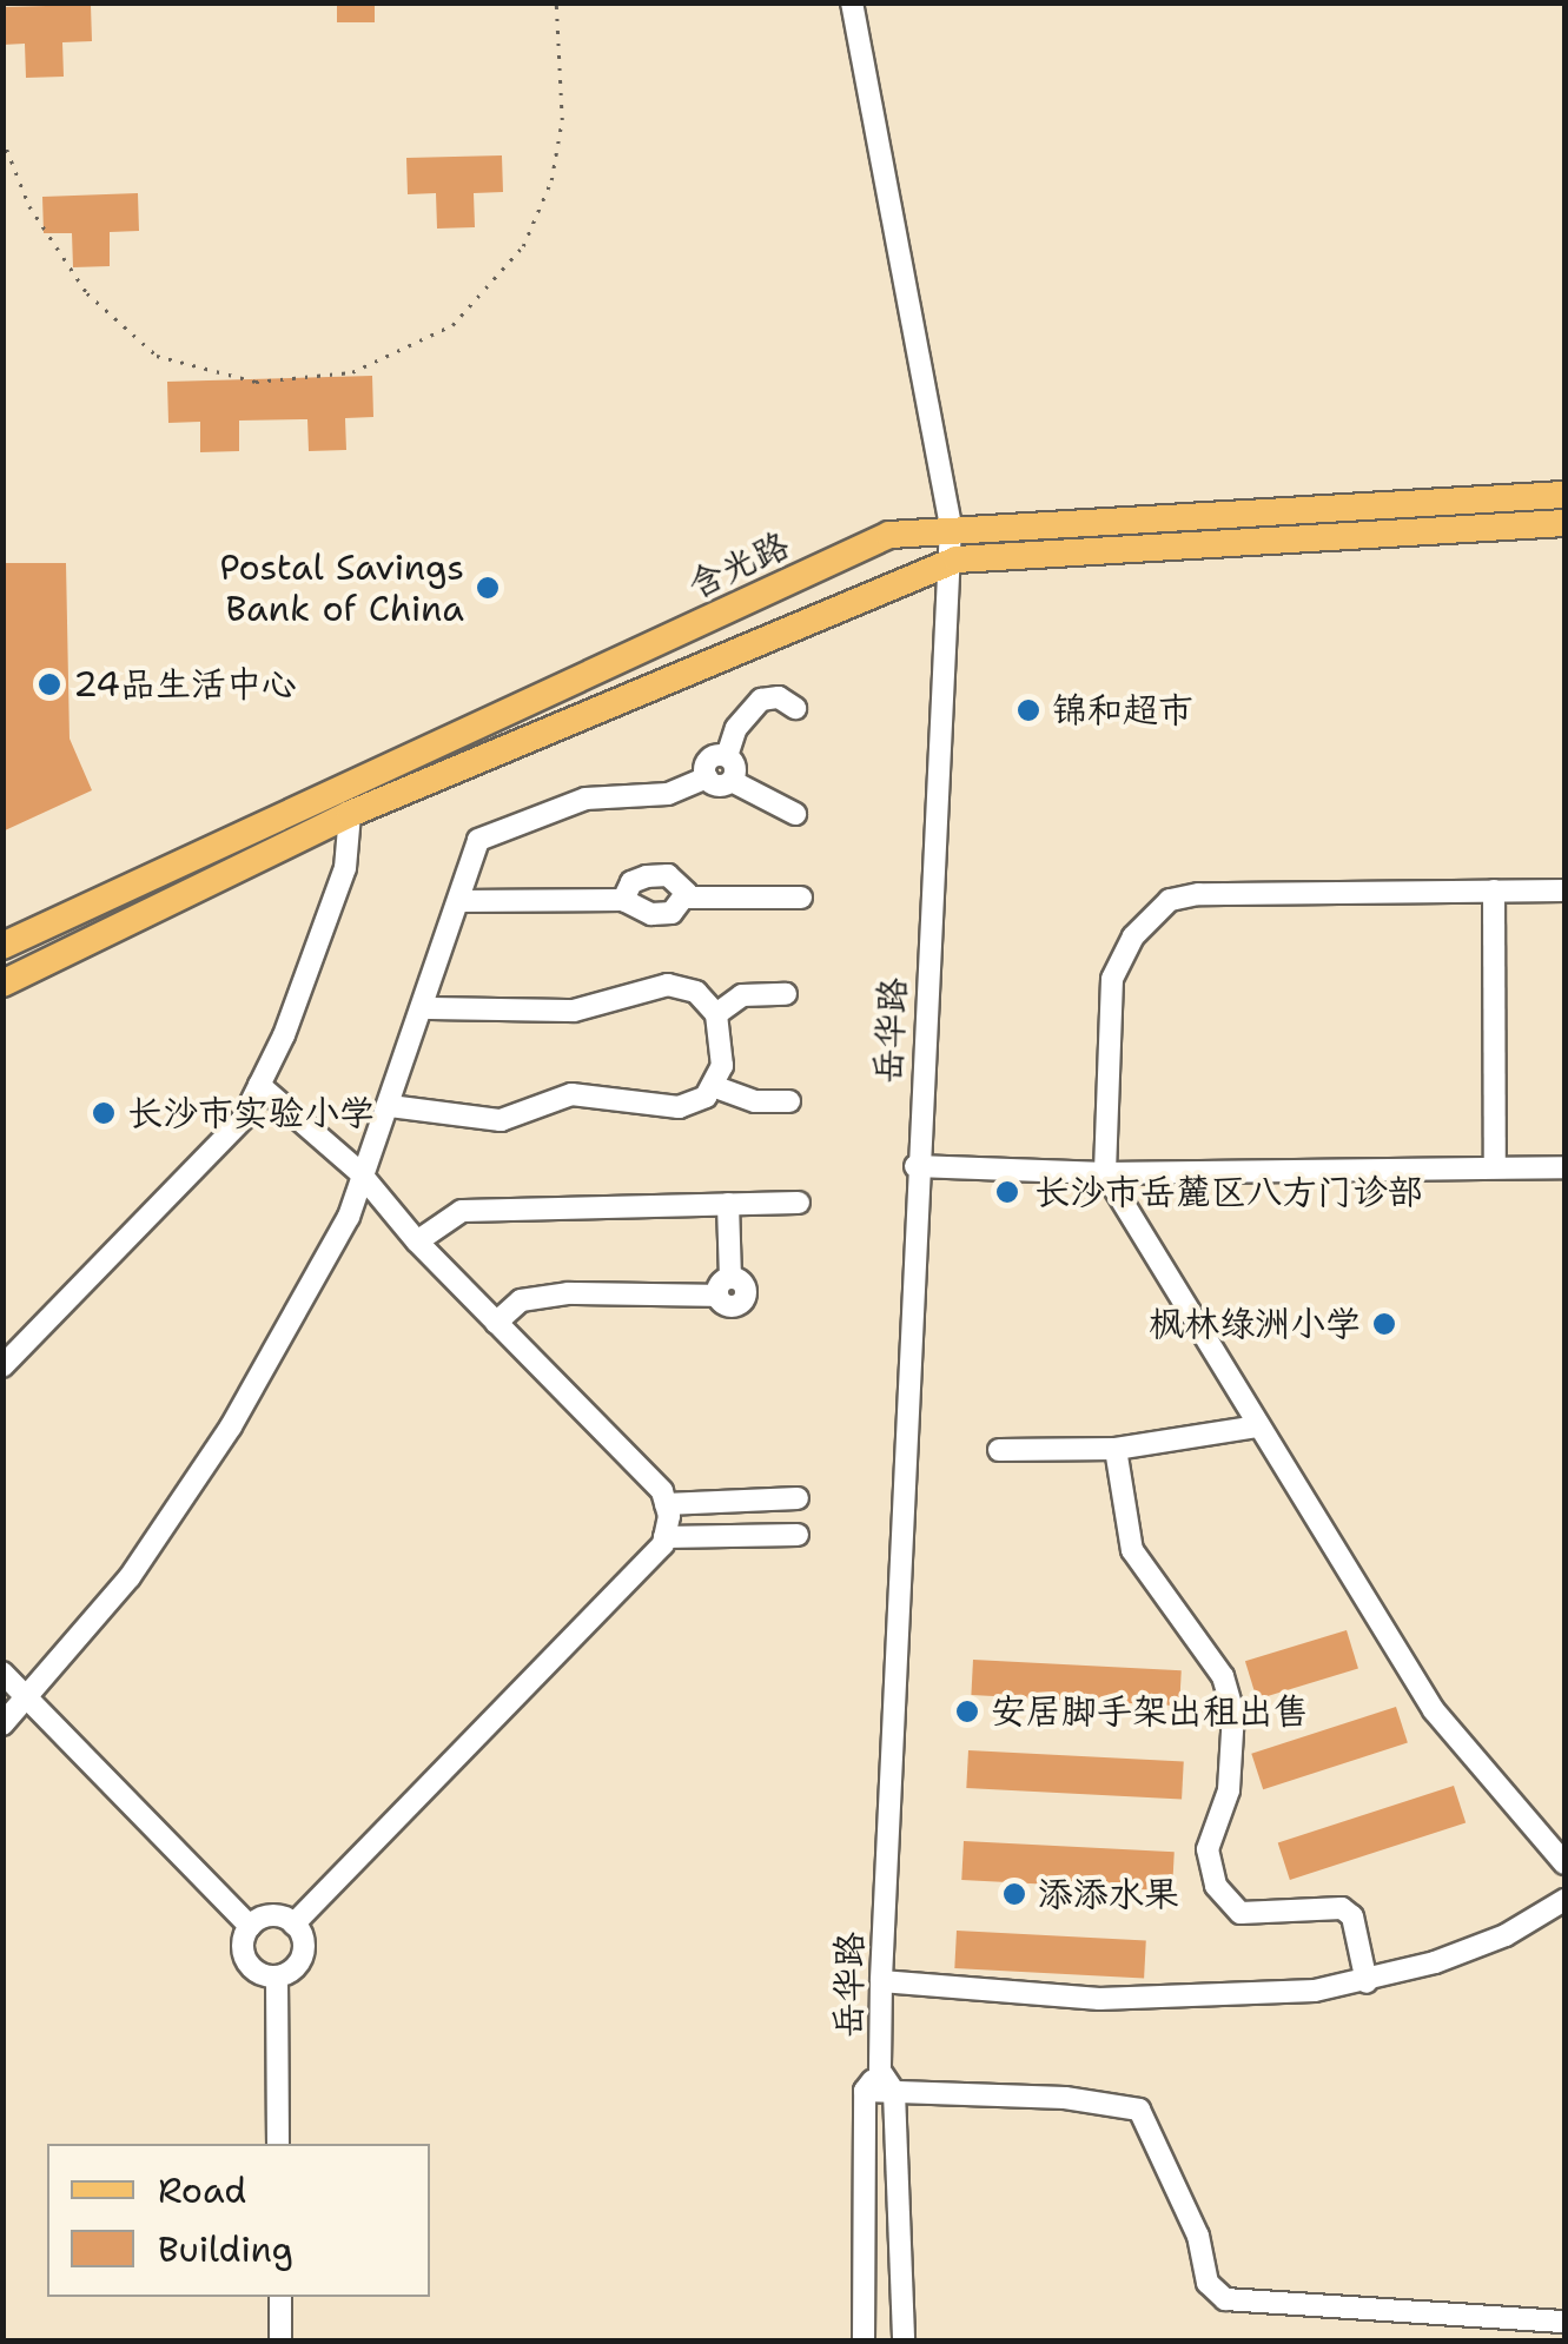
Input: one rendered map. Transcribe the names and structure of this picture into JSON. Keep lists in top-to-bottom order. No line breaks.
{"streets":{"main road":["含光路"],"street":["岳华路"]},"crossings":[["含光路","岳华路"]],"places":["Postal Savings Bank of China","24品生活中心","锦和超市","长沙市实验小学","长沙市岳麓区八方门诊部","枫林绿洲小学","安居脚手架出租出售","添添水果"],"legend":["Road","Building"]}
